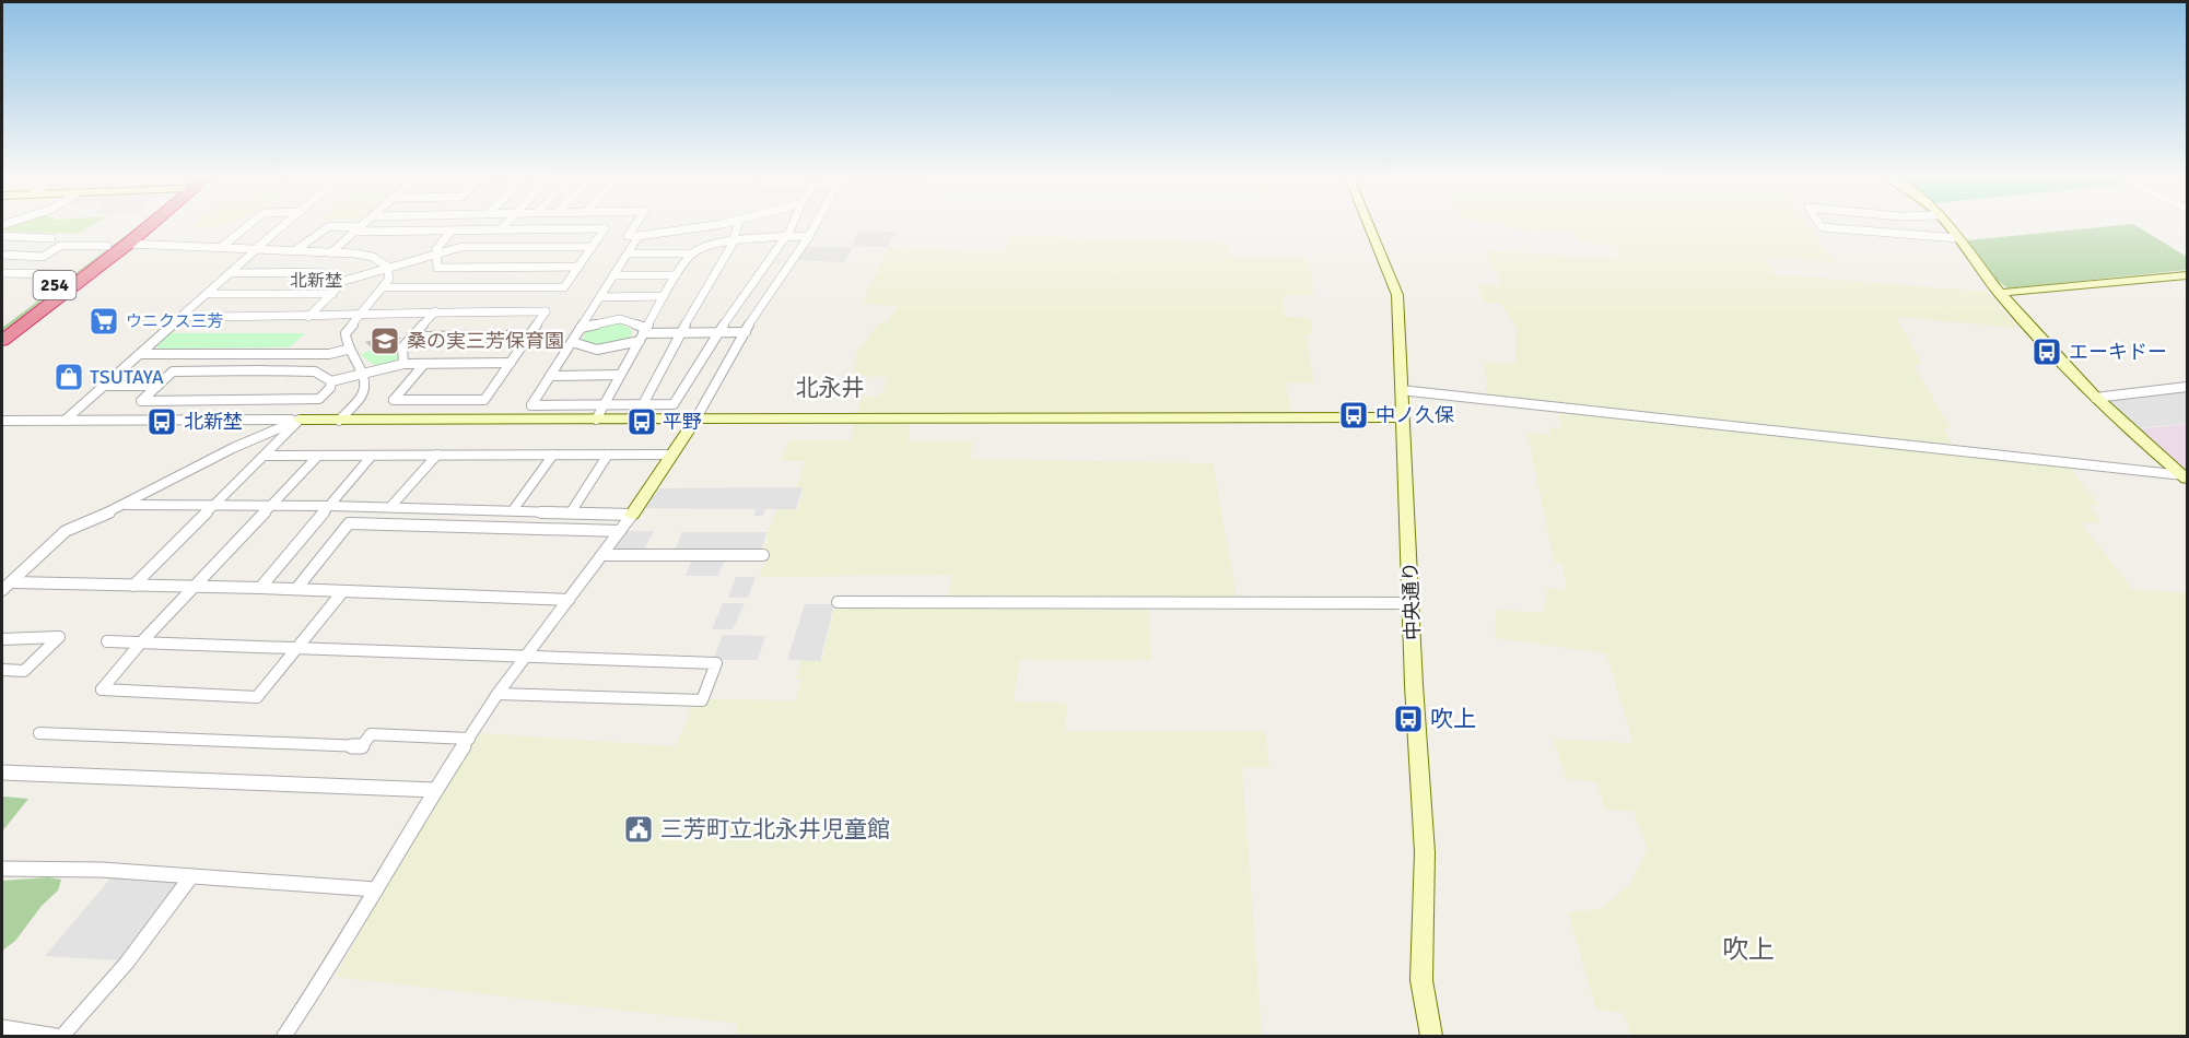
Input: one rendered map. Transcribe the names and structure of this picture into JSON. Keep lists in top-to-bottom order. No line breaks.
{"streets":{"highway":["254"],"street":["中央通り"]},"districts":["北新埜","北永井","吹上"],"places":{"supermarket":["ウニクス三芳"],"school or university":["桑の実三芳保育園"],"bus stop":["エーキドー","中ノ久保","北新埜","平野","吹上"],"shop":["TSUTAYA"],"public building":["三芳町立北永井児童館"]}}
